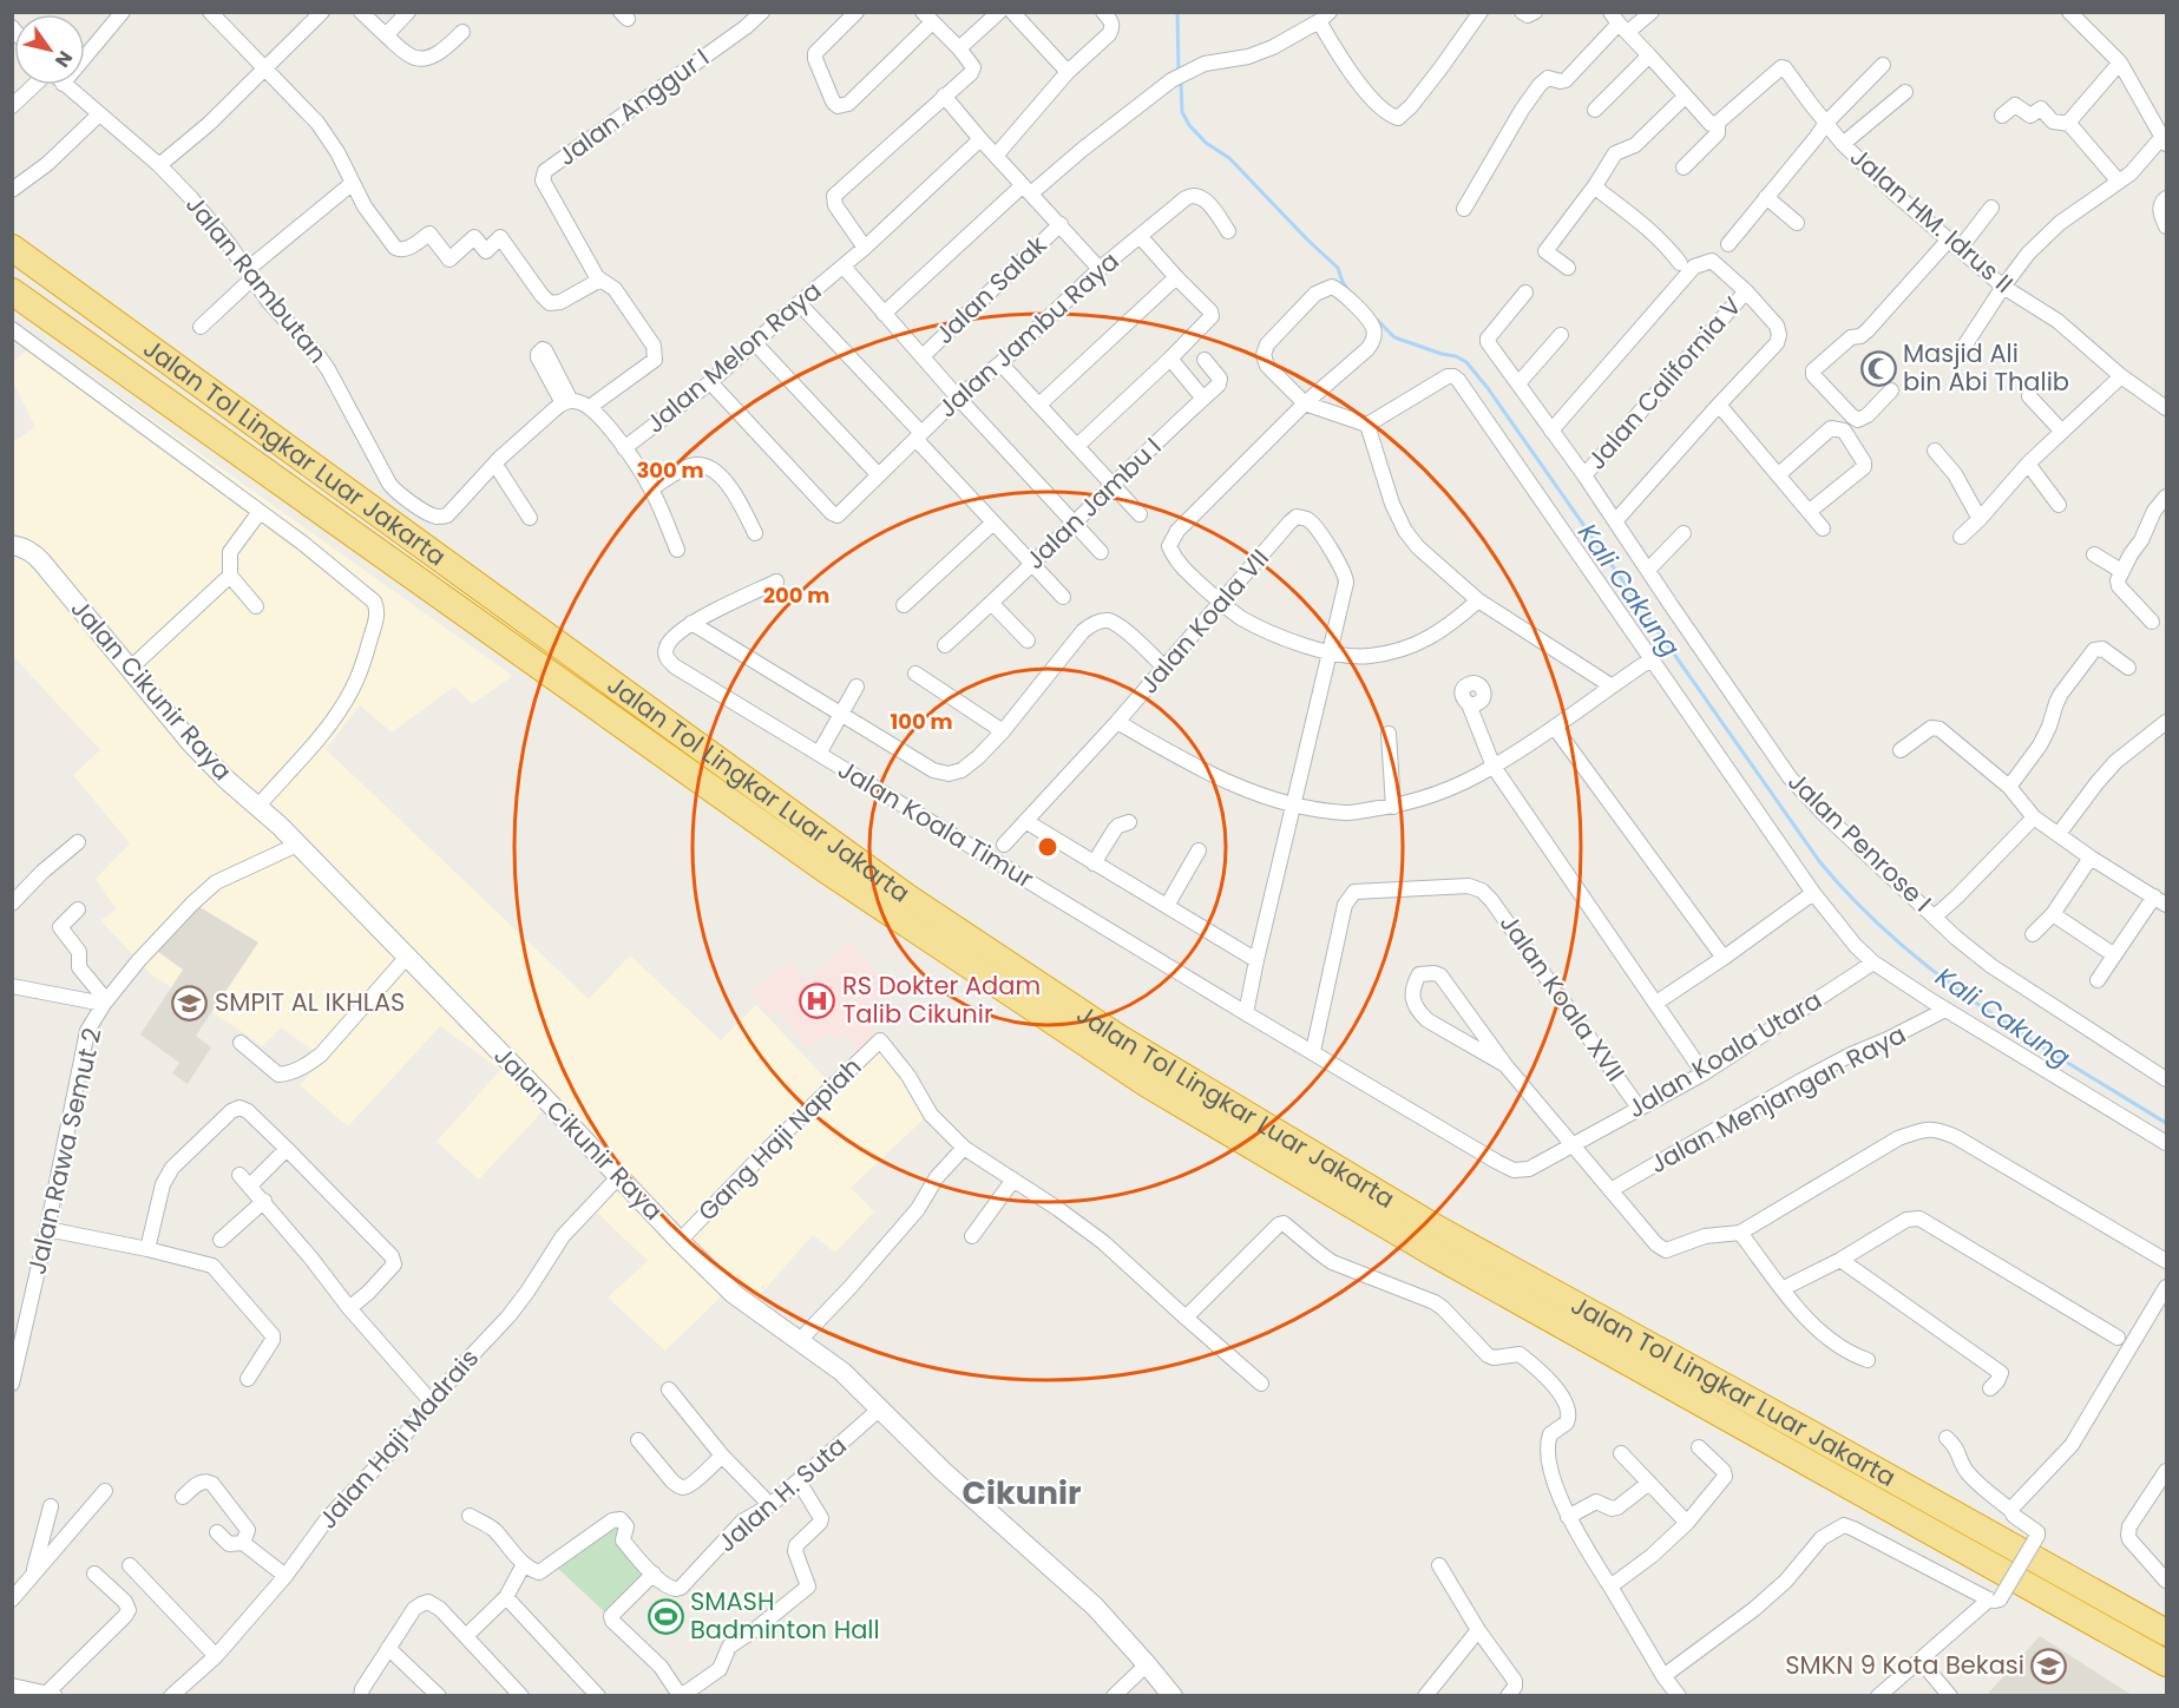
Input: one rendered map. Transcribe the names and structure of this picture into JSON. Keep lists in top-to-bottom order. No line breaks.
{"streets":{"highway":["Jalan Tol Lingkar Luar Jakarta"],"street":["Jalan Anggur I","Jalan HM. Idrus II","Jalan Rambutan","Jalan Salak","Jalan Jambu Raya","Jalan Melon Raya","Jalan California V","Jalan Jambu I","Jalan Koala VII","Jalan Cikunir Raya","Jalan Koala Timur","Jalan Penrose I","Jalan Koala XVII","Jalan Koala Utara","Jalan Menjangan Raya","Gang Haji Napiah","Jalan Rawa Semut 2","Jalan Haji Madrais","Jalan H. Suta"]},"crossings":[["Jalan Jambu Raya","Jalan Melon Raya"],["Jalan California V","Jalan Penrose I"],["Jalan Cikunir Raya","Gang Haji Napiah"],["Jalan Cikunir Raya","Jalan Rawa Semut 2"],["Jalan Cikunir Raya","Jalan Haji Madrais"],["Jalan Cikunir Raya","Jalan H. Suta"],["Jalan Koala Timur","Jalan Koala XVII"],["Jalan Koala Timur","Jalan Koala Utara"],["Jalan Koala XVII","Jalan Koala Utara"]],"districts":["Cikunir"],"water":["Kali Cakung"],"places":{"mosque":["Masjid Ali bin Abi Thalib"],"hospital":["RS Dokter Adam Talib Cikunir"],"school or university":["SMPIT AL IKHLAS","SMKN 9 Kota Bekasi"],"sports":["SMASH Badminton Hall"]},"north":"bottom right","rings":["300 m","200 m","100 m"]}
